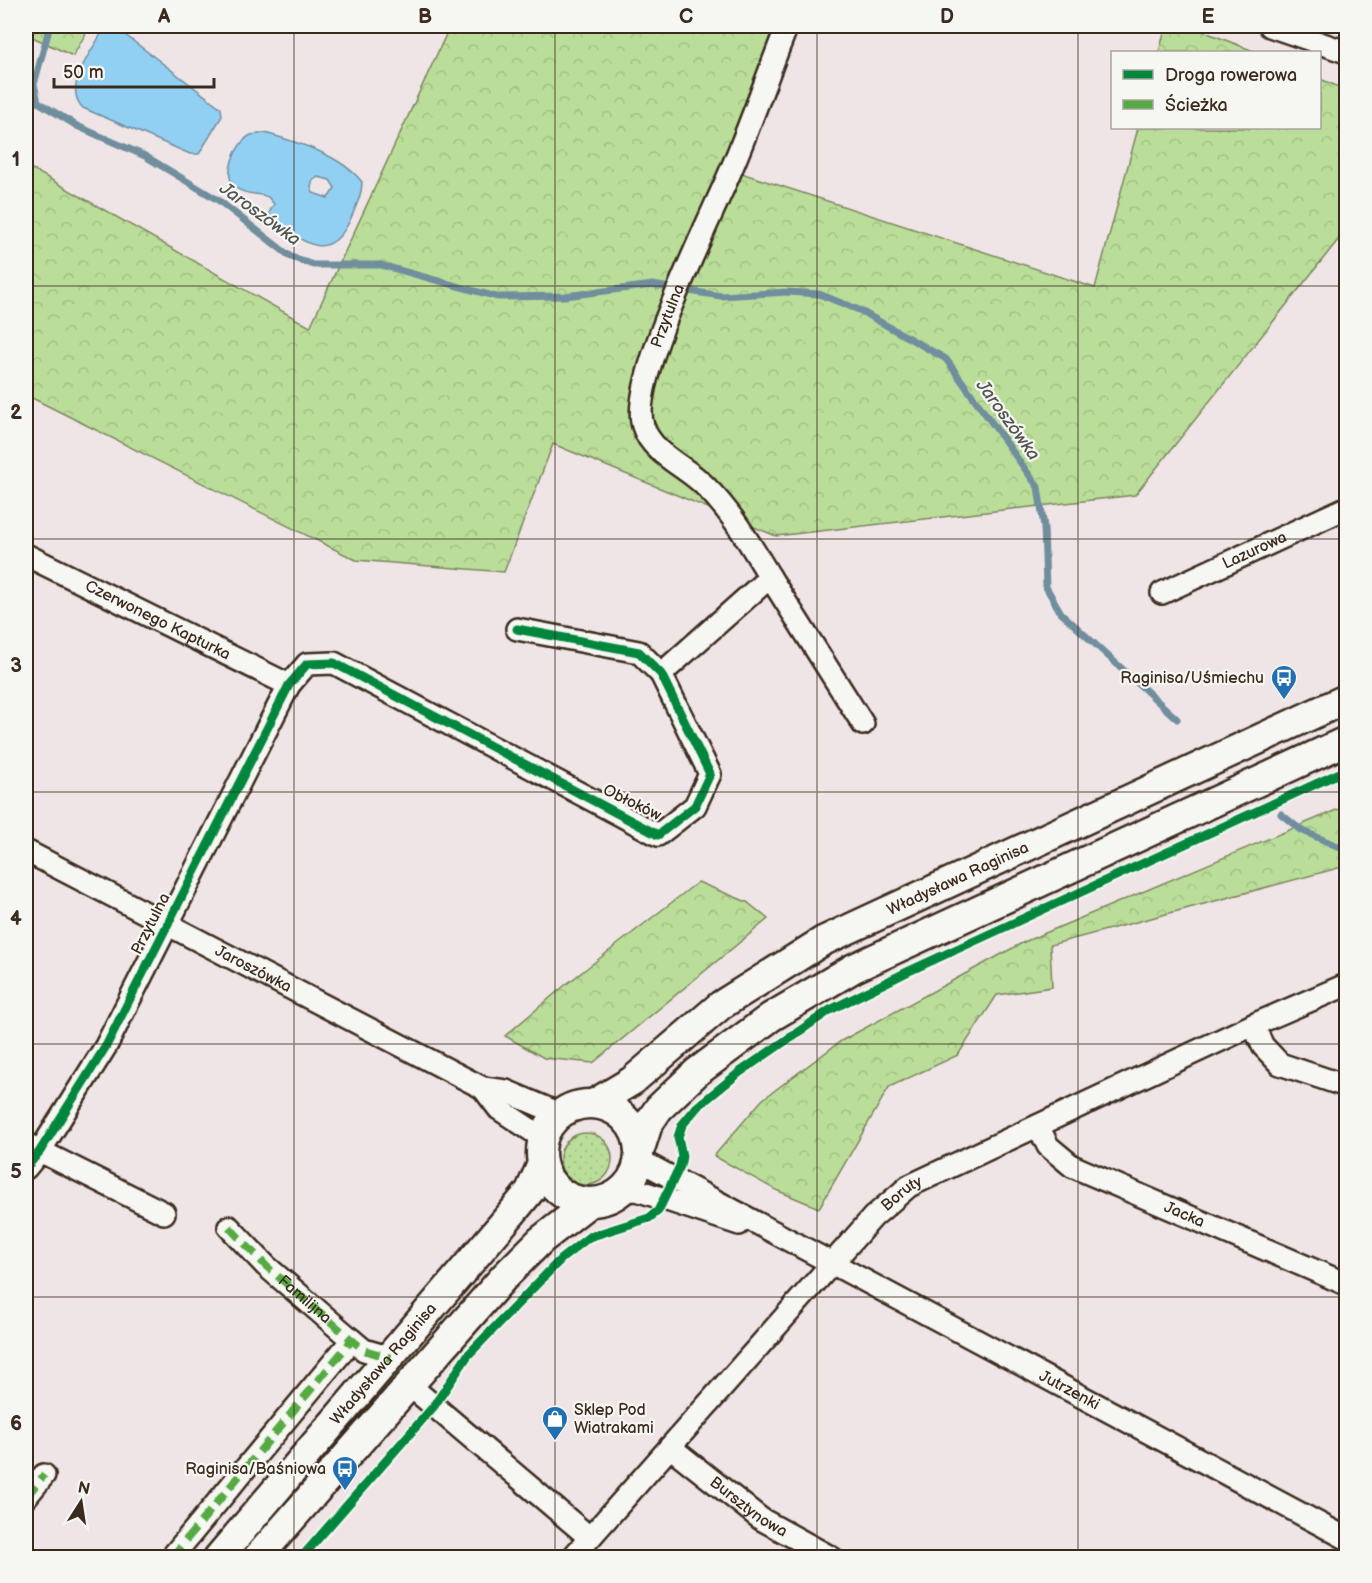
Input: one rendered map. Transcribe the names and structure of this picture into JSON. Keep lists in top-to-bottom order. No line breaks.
{"streets":{"main road":["Władysława Raginisa"],"street":["Przytulna","Lazurowa","Czerwonego Kapturka","Obłoków","Jaroszówka","Boruty","Jacka","Familijna","Jutrzenki","Bursztynowa"]},"crossings":[["Przytulna","Czerwonego Kapturka"],["Przytulna","Obłoków"],["Przytulna","Jaroszówka"],["Czerwonego Kapturka","Obłoków"],["Władysława Raginisa","Jaroszówka"],["Władysława Raginisa","Familijna"],["Władysława Raginisa","Jutrzenki"],["Jaroszówka","Jutrzenki"],["Boruty","Jacka"],["Boruty","Jutrzenki"],["Boruty","Bursztynowa"]],"water":["Jaroszówka"],"places":{"bus stop":["Raginisa/Uśmiechu","Raginisa/Baśniowa"],"shop":["Sklep Pod Wiatrakami"]},"legend":["Droga rowerowa","Ścieżka"],"scale_bar":"50 m","north":"top","grid":{"columns":["A","B","C","D","E"],"rows":["1","2","3","4","5","6"]}}
